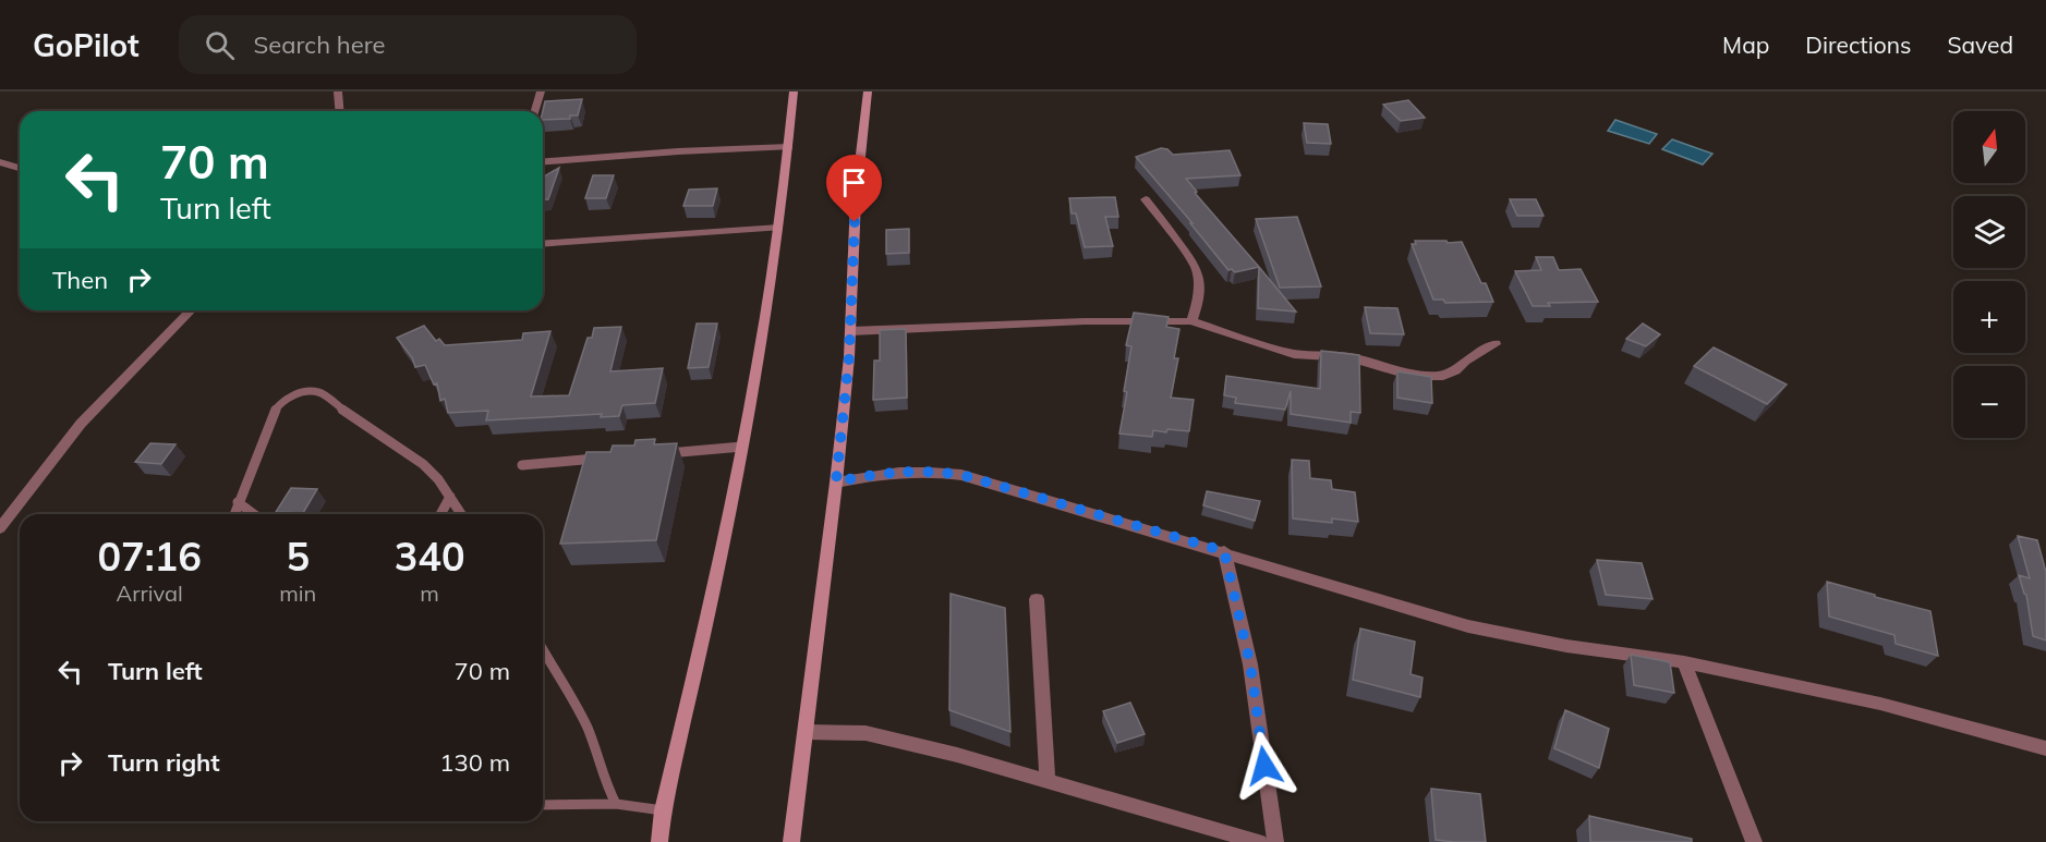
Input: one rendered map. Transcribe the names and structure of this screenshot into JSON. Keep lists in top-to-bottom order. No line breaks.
{"north":"top","page":{"header":"GoPilot","search":"Search here","nav":["Map","Directions","Saved"],"map_buttons":["+","−"],"turn":["70 m","Turn left"],"then":"Then","eta":["07:16","Arrival","5","min","340","m"],"list":[{"name":"Turn left","value":"70 m"},{"name":"Turn right","value":"130 m"}]}}
